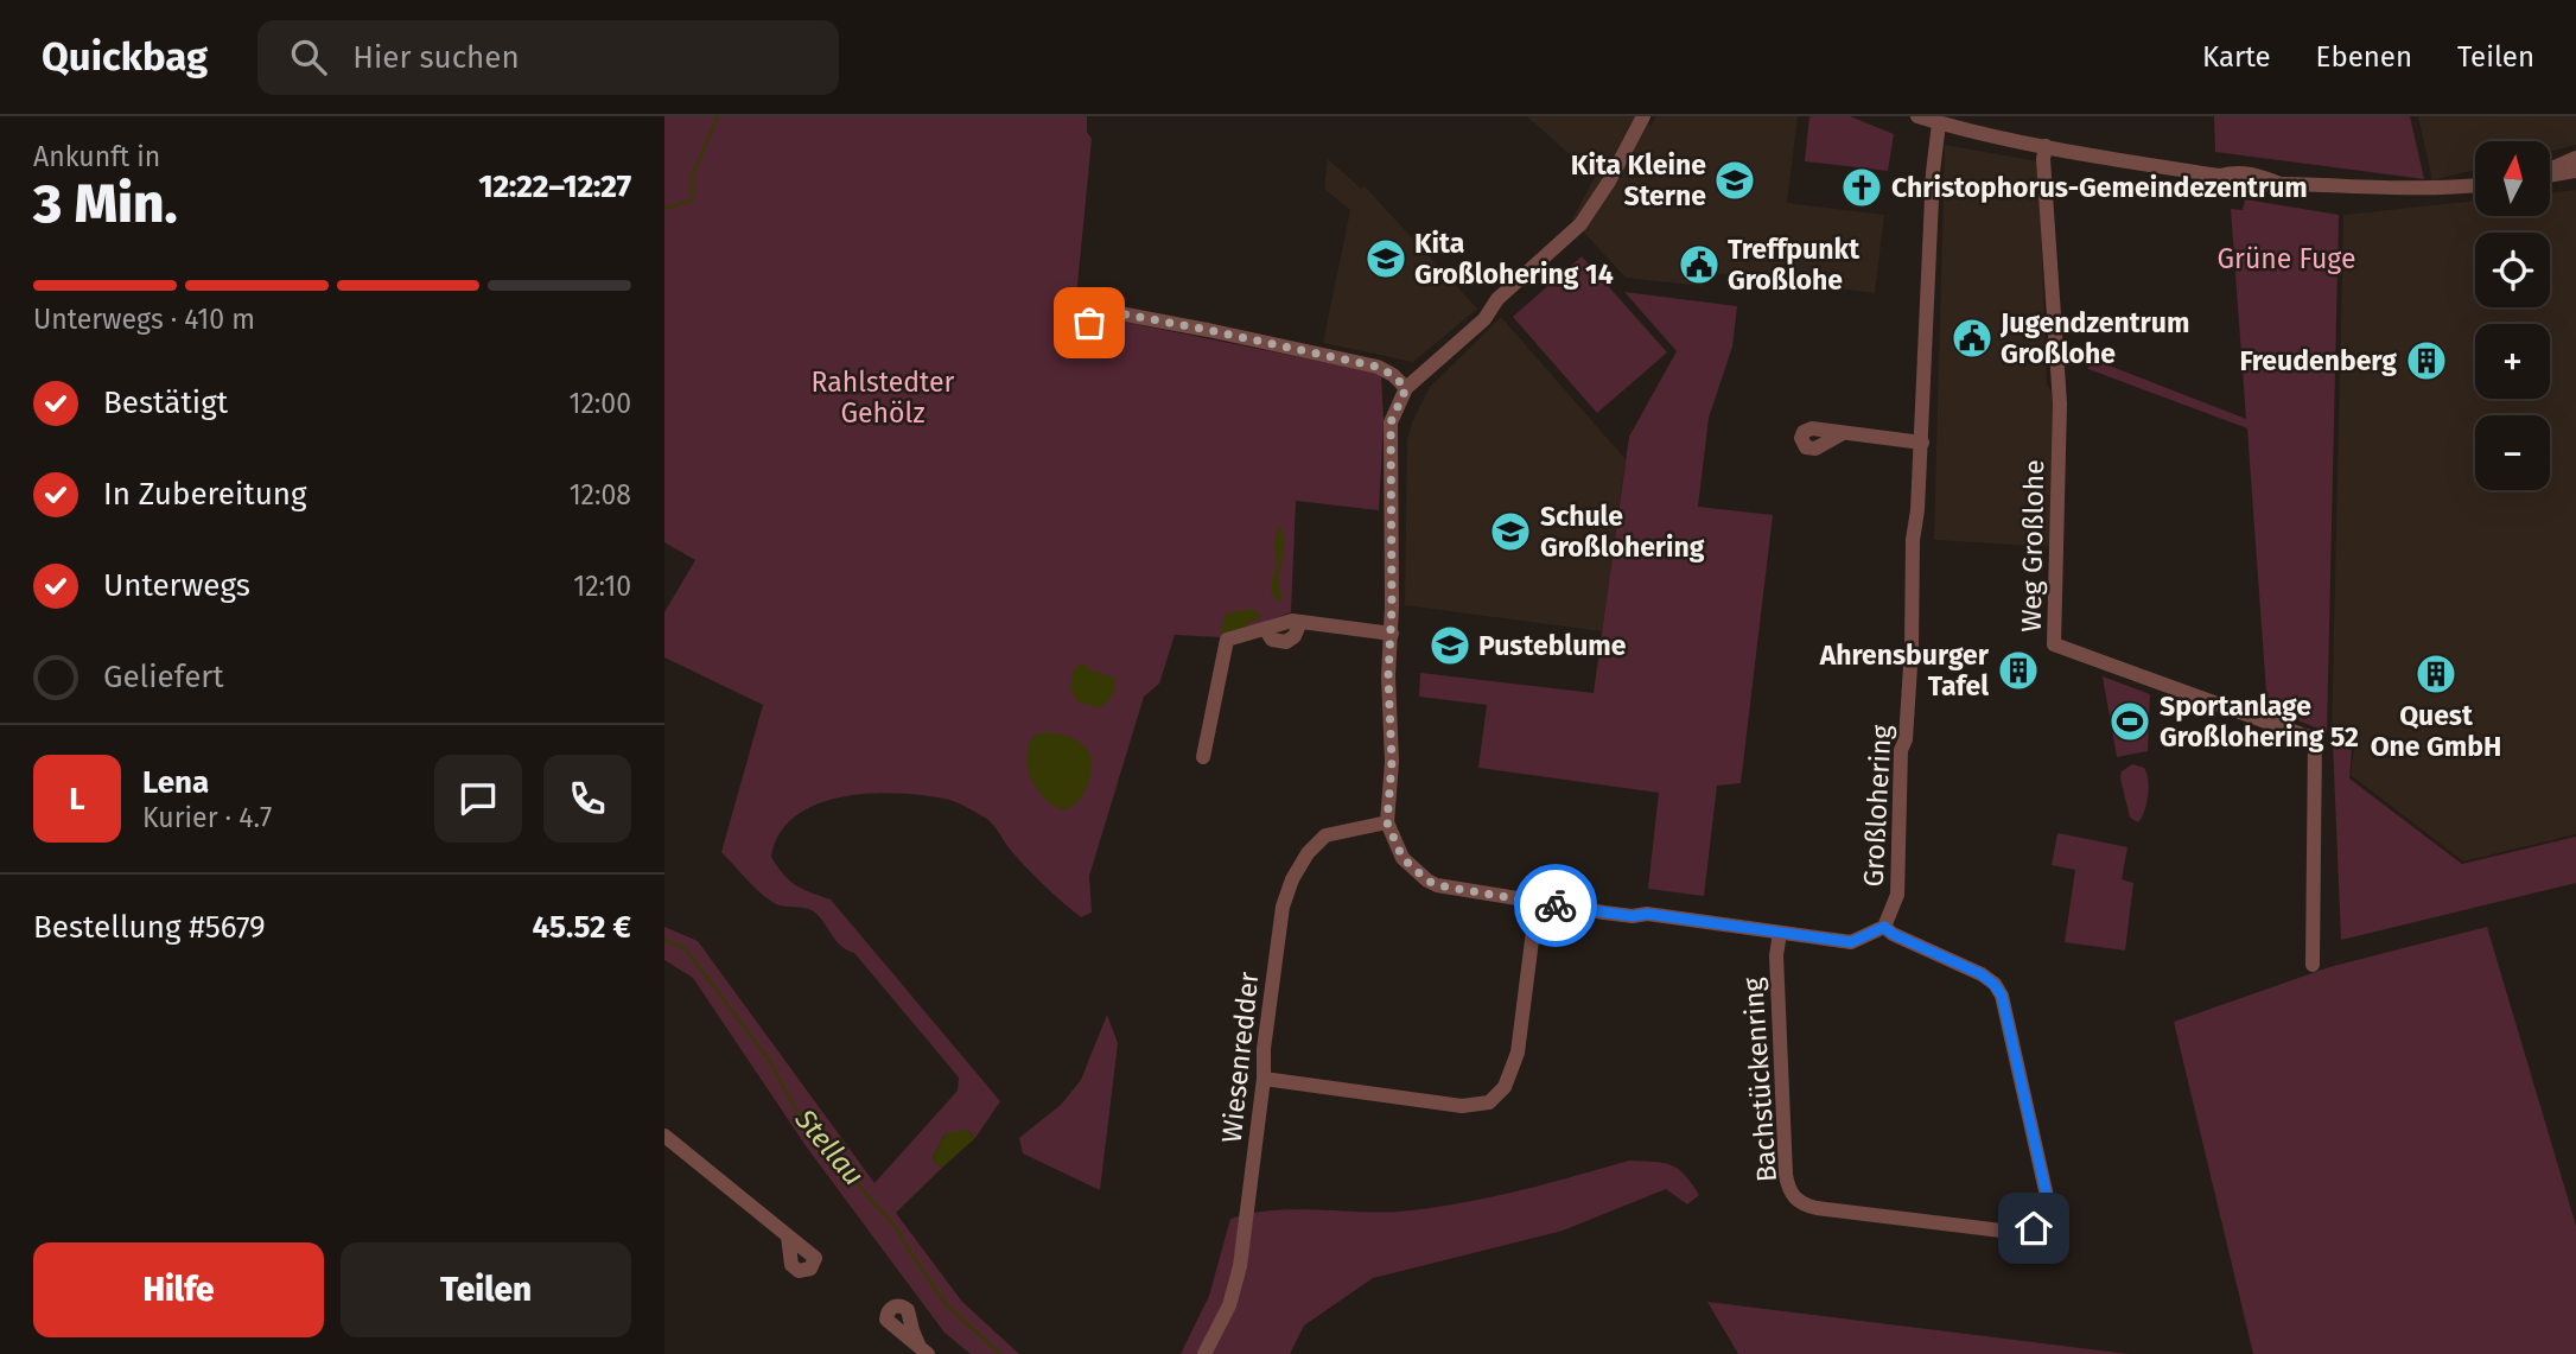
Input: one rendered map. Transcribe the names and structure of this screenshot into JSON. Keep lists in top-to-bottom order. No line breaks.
{"streets":{"street":["Weg Großlohe","Großlohering","Wiesenredder","Bachstückenring"]},"crossings":[["Großlohering","Wiesenredder"],["Großlohering","Bachstückenring"]],"water":["Stellau"],"parks":["Grüne Fuge","Rahlstedter Gehölz"],"places":{"school or university":["Kita Kleine Sterne","Kita Großlohering 14","Schule Großlohering","Pusteblume"],"church":["Christophorus-Gemeindezentrum"],"public building":["Treffpunkt Großlohe","Jugendzentrum Großlohe"],"building":["Freudenberg","Ahrensburger Tafel","Quest One GmbH"],"sports":["Sportanlage Großlohering 52"]},"north":"top","page":{"header":"Quickbag","search":"Hier suchen","nav":["Karte","Ebenen","Teilen"],"heading":["3 Min.","Ankunft in","12:22–12:27"],"panel":["Lena","Kurier · 4.7","Bestellung #5679","45.52 €"],"map_buttons":["+","−"],"bar":"Unterwegs · 410 m","list":[["Bestätigt","12:00"],["In Zubereitung","12:08"],["Unterwegs","12:10"],"Geliefert"],"round":"L","buttons":["Hilfe","Teilen"]}}
